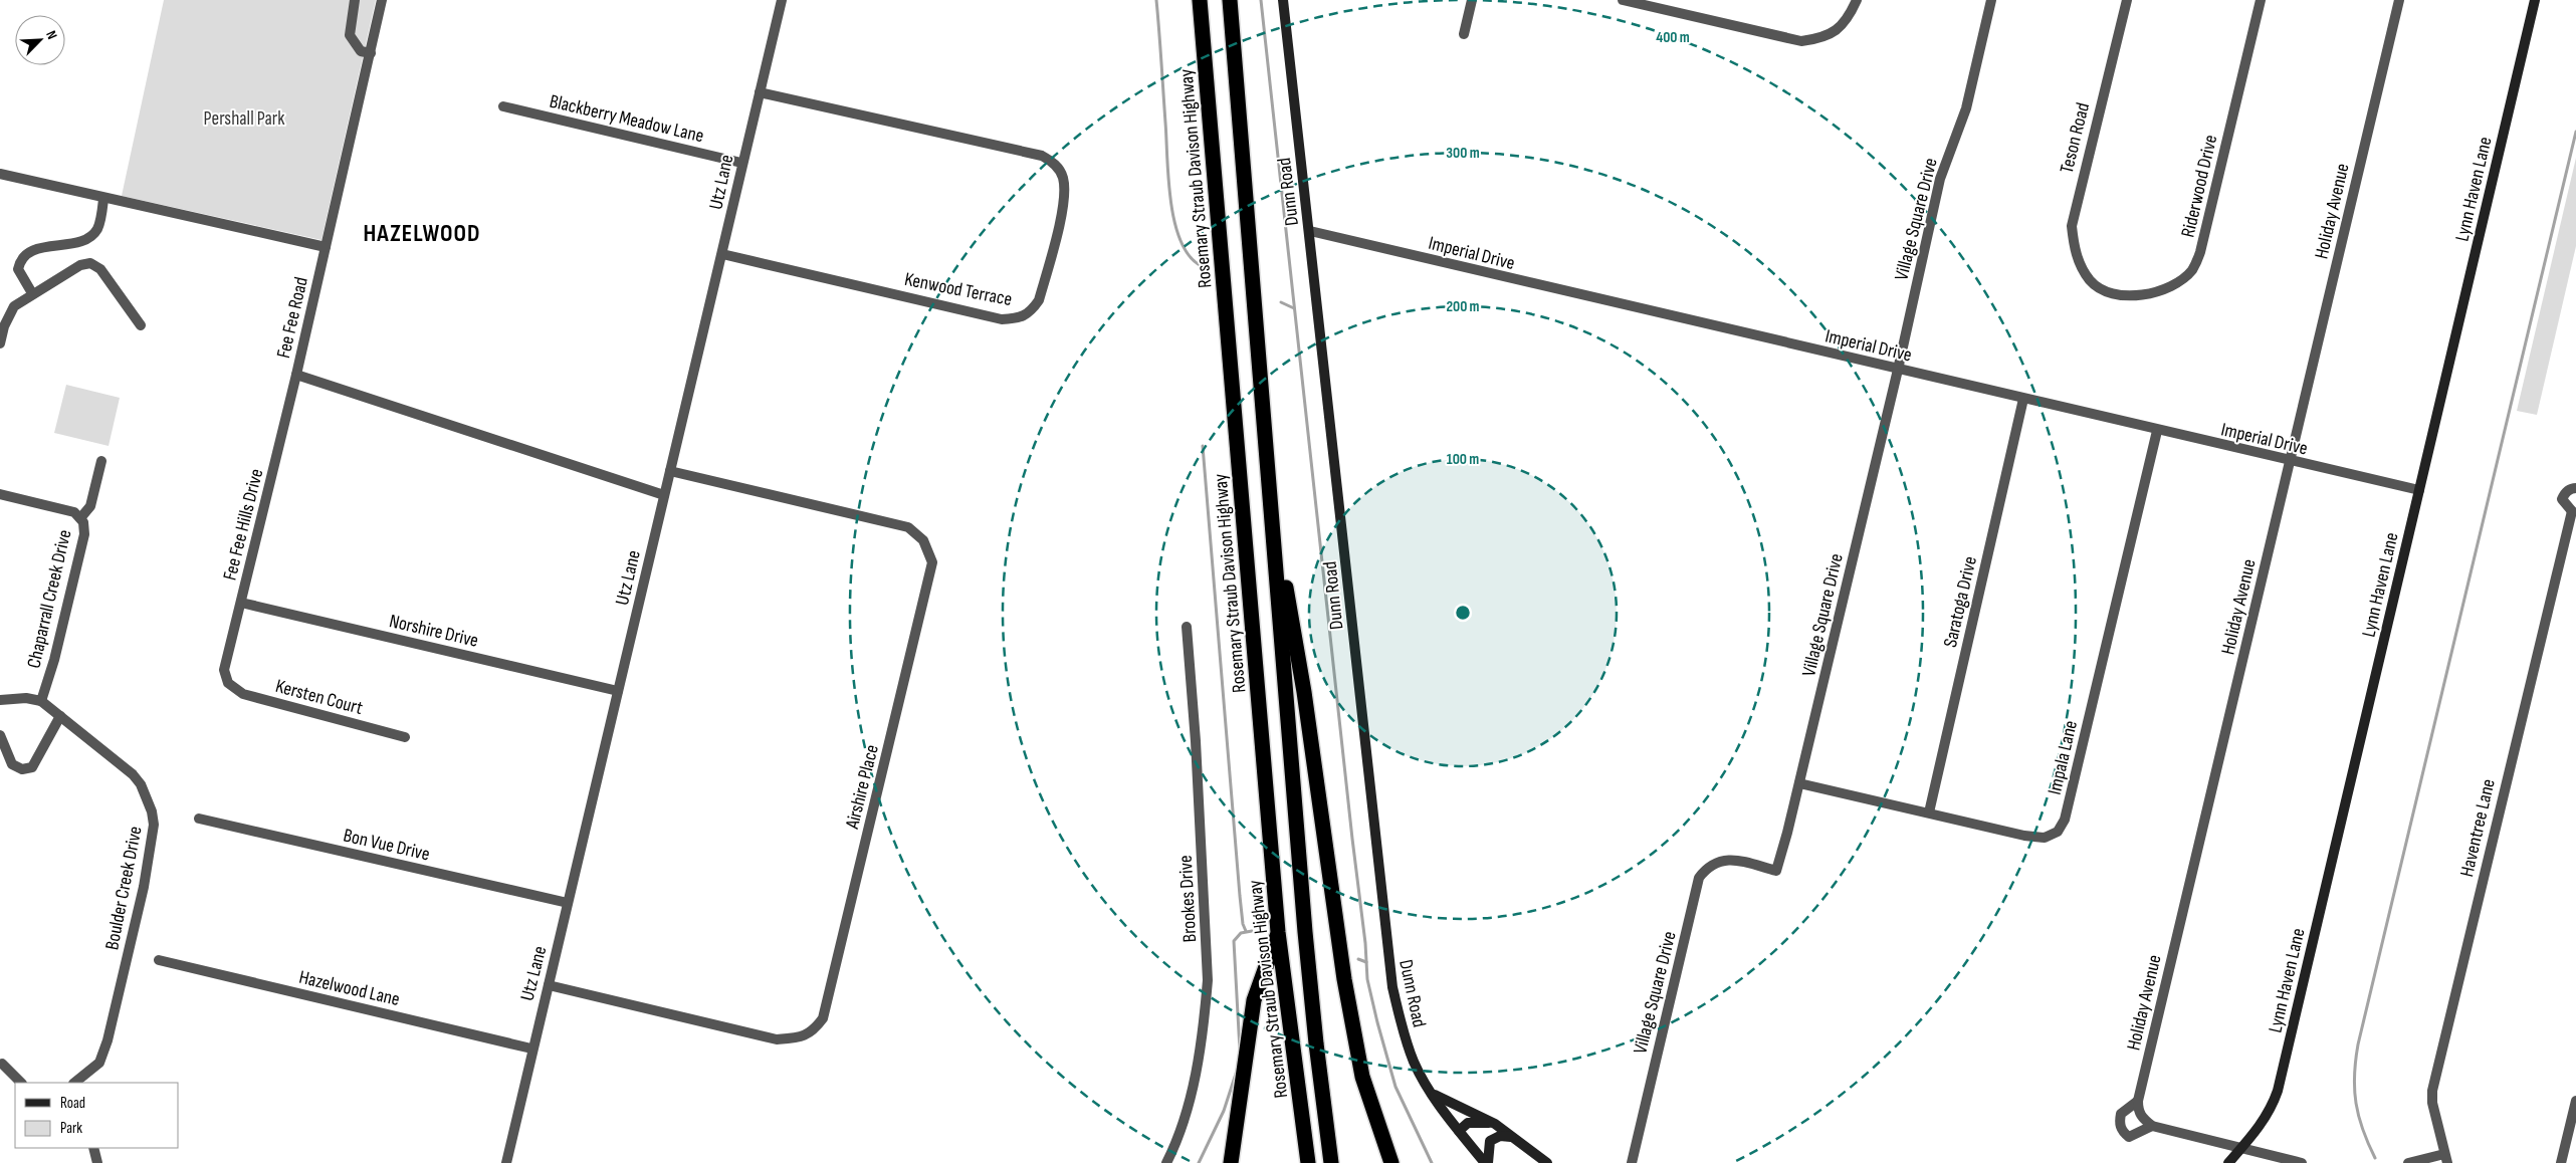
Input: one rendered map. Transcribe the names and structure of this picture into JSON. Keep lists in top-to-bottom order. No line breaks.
{"streets":{"highway":["Rosemary Straub Davison Highway"],"street":["Blackberry Meadow Lane","Teson Road","Utz Lane","Riderwood Drive","Lynn Haven Lane","Dunn Road","Holiday Avenue","Village Square Drive","Imperial Drive","Kenwood Terrace","Fee Fee Road","Fee Fee Hills Drive","Chaparrall Creek Drive","Saratoga Drive","Norshire Drive","Kersten Court","Impala Lane","Airshire Place","Haventree Lane","Bon Vue Drive","Boulder Creek Drive","Brookes Drive","Hazelwood Lane"]},"crossings":[["Blackberry Meadow Lane","Utz Lane"],["Teson Road","Riderwood Drive"],["Utz Lane","Kenwood Terrace"],["Utz Lane","Fee Fee Road"],["Utz Lane","Norshire Drive"],["Utz Lane","Airshire Place"],["Utz Lane","Bon Vue Drive"],["Utz Lane","Hazelwood Lane"],["Lynn Haven Lane","Imperial Drive"],["Dunn Road","Imperial Drive"],["Holiday Avenue","Imperial Drive"],["Village Square Drive","Imperial Drive"],["Village Square Drive","Impala Lane"],["Imperial Drive","Saratoga Drive"],["Imperial Drive","Impala Lane"],["Fee Fee Road","Fee Fee Hills Drive"],["Fee Fee Hills Drive","Norshire Drive"],["Fee Fee Hills Drive","Kersten Court"],["Chaparrall Creek Drive","Boulder Creek Drive"],["Saratoga Drive","Impala Lane"]],"districts":["HAZELWOOD"],"parks":["Pershall Park"],"legend":["Road","Park"],"north":"top right","rings":["400 m","300 m","200 m","100 m"]}
